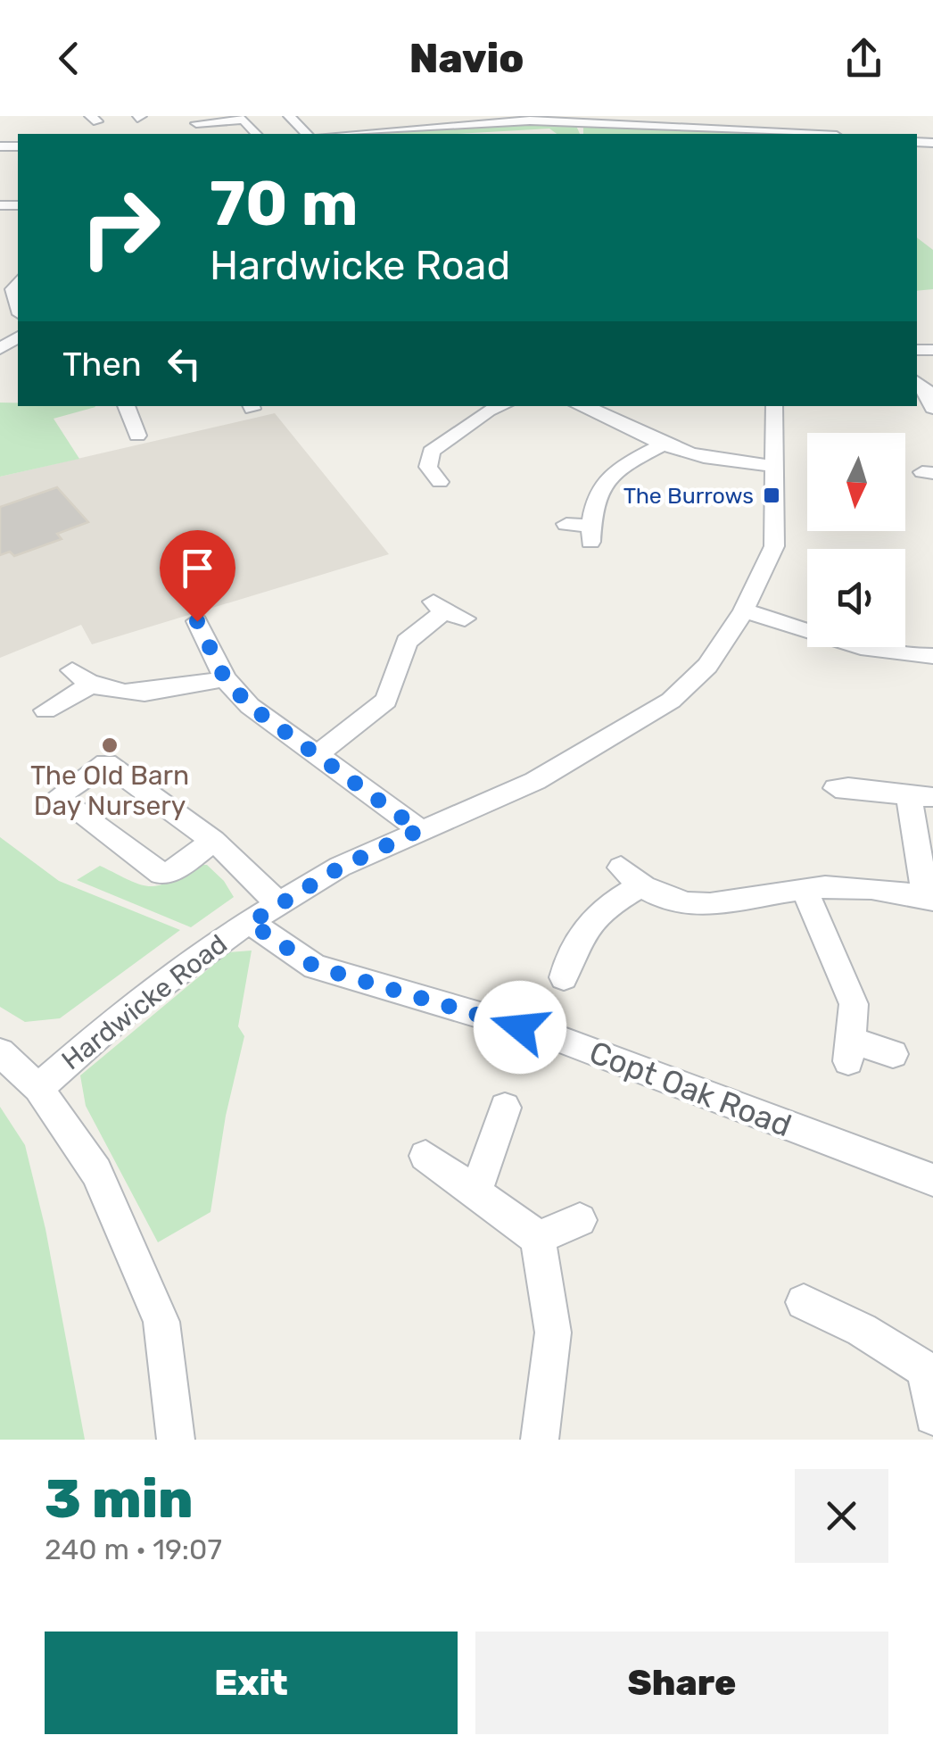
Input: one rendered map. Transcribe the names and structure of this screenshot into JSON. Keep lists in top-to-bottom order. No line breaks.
{"streets":{"street":["Hardwicke Road","Copt Oak Road"]},"crossings":[["Hardwicke Road","Copt Oak Road"]],"places":{"transit":["The Burrows"],"other":["The Old Barn Day Nursery"]},"north":"bottom","page":{"header":"Navio","turn":["70 m","Hardwicke Road"],"then":"Then","heading":["3 min","240 m · 19:07"],"buttons":["Exit","Share"]}}
